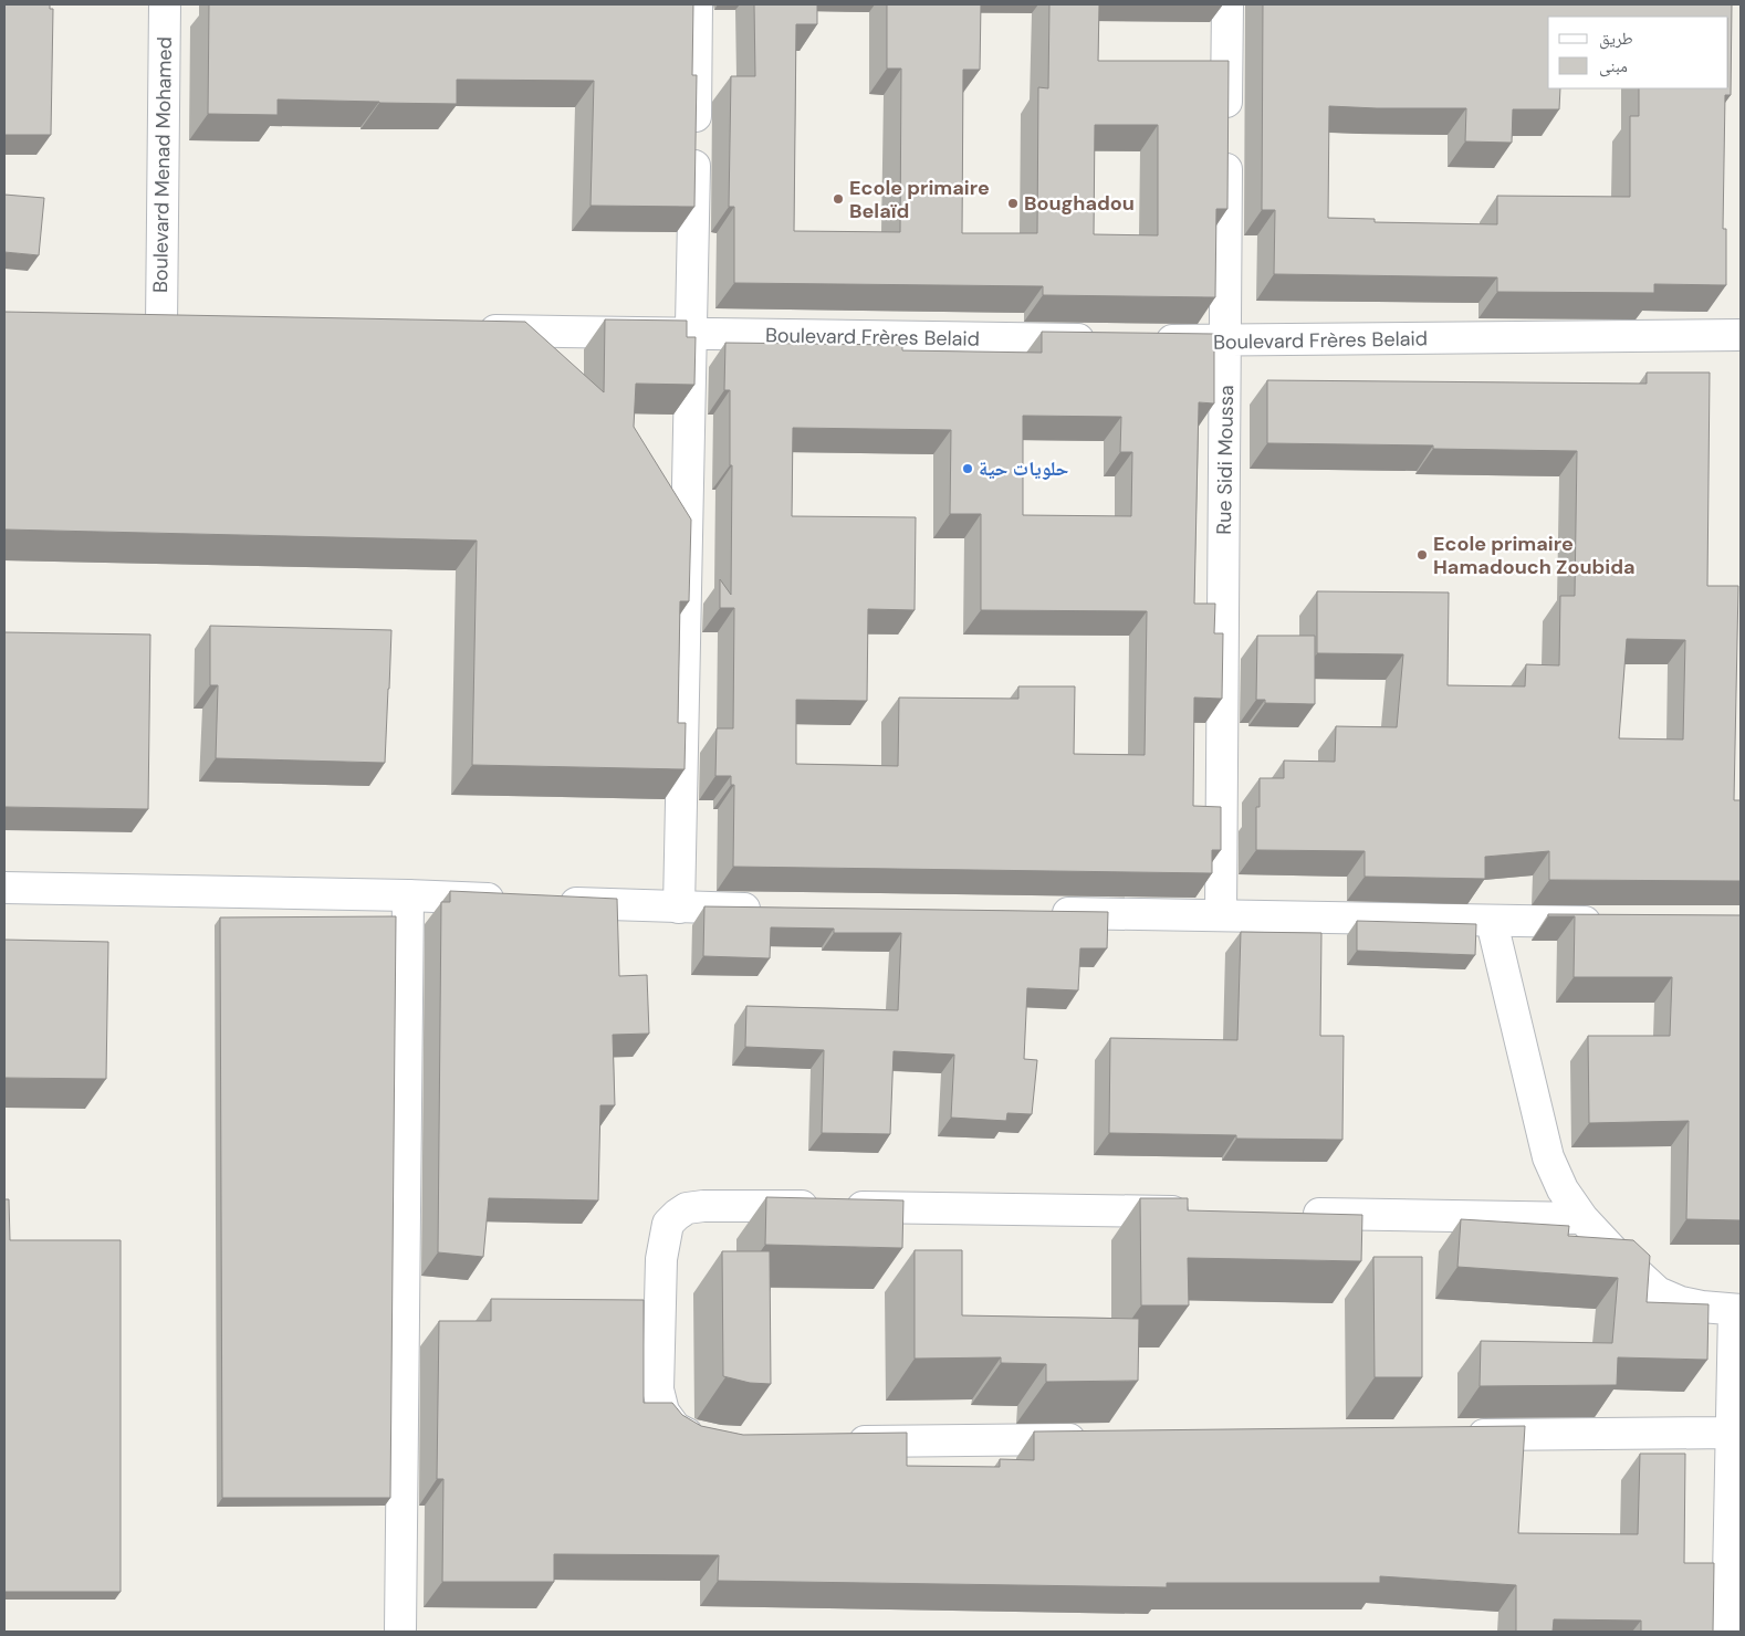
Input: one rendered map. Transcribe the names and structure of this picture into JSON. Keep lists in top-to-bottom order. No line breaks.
{"streets":{"street":["Boulevard Menad Mohamed","Boulevard Frères Belaid","Rue Sidi Moussa"]},"crossings":[["Boulevard Frères Belaid","Rue Sidi Moussa"]],"places":["Ecole primaire Belaïd","Boughadou","حلويات حية","Ecole primaire Hamadouch Zoubida"],"legend":["طريق","مبنى"]}
